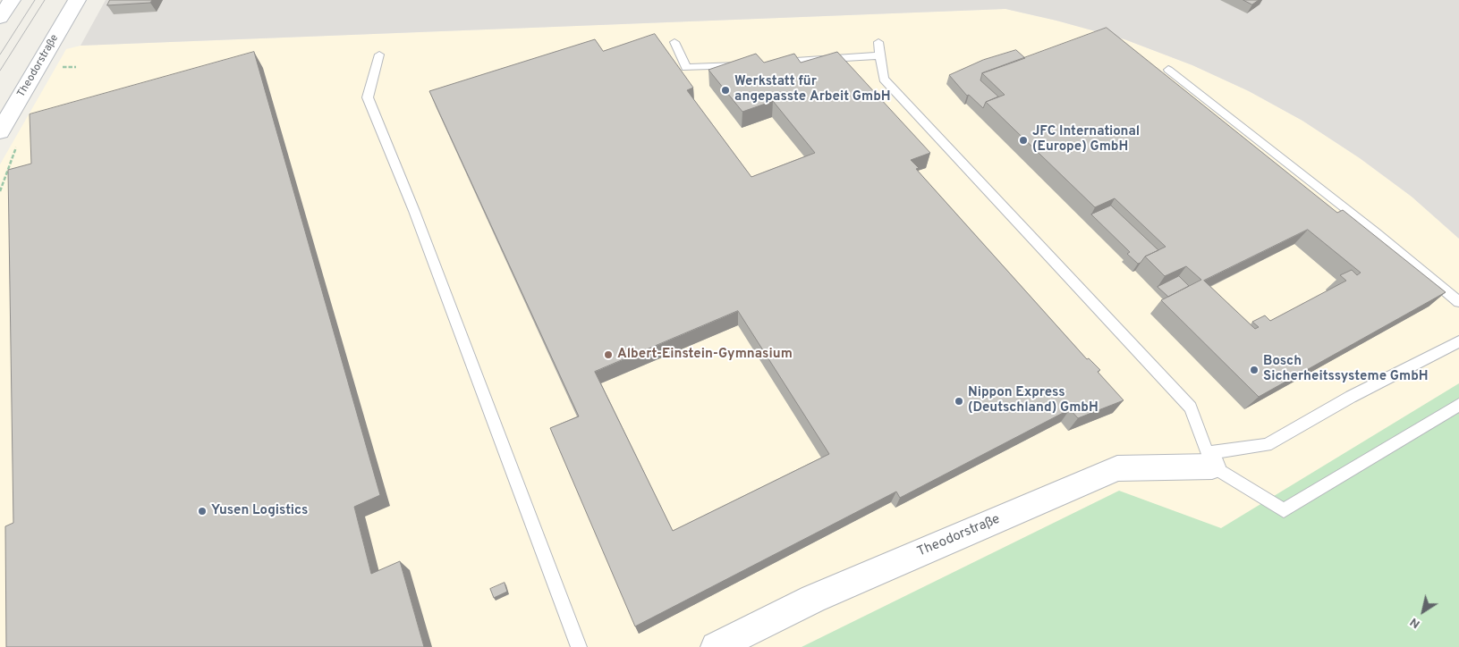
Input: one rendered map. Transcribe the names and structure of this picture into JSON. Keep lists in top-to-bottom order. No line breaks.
{"streets":{"street":["Theodorstraße"]},"places":["Werkstatt für angepasste Arbeit GmbH","JFC International (Europe) GmbH","Albert-Einstein-Gymnasium","Bosch Sicherheitssysteme GmbH","Nippon Express (Deutschland) GmbH","Yusen Logistics"],"north":"bottom left"}
